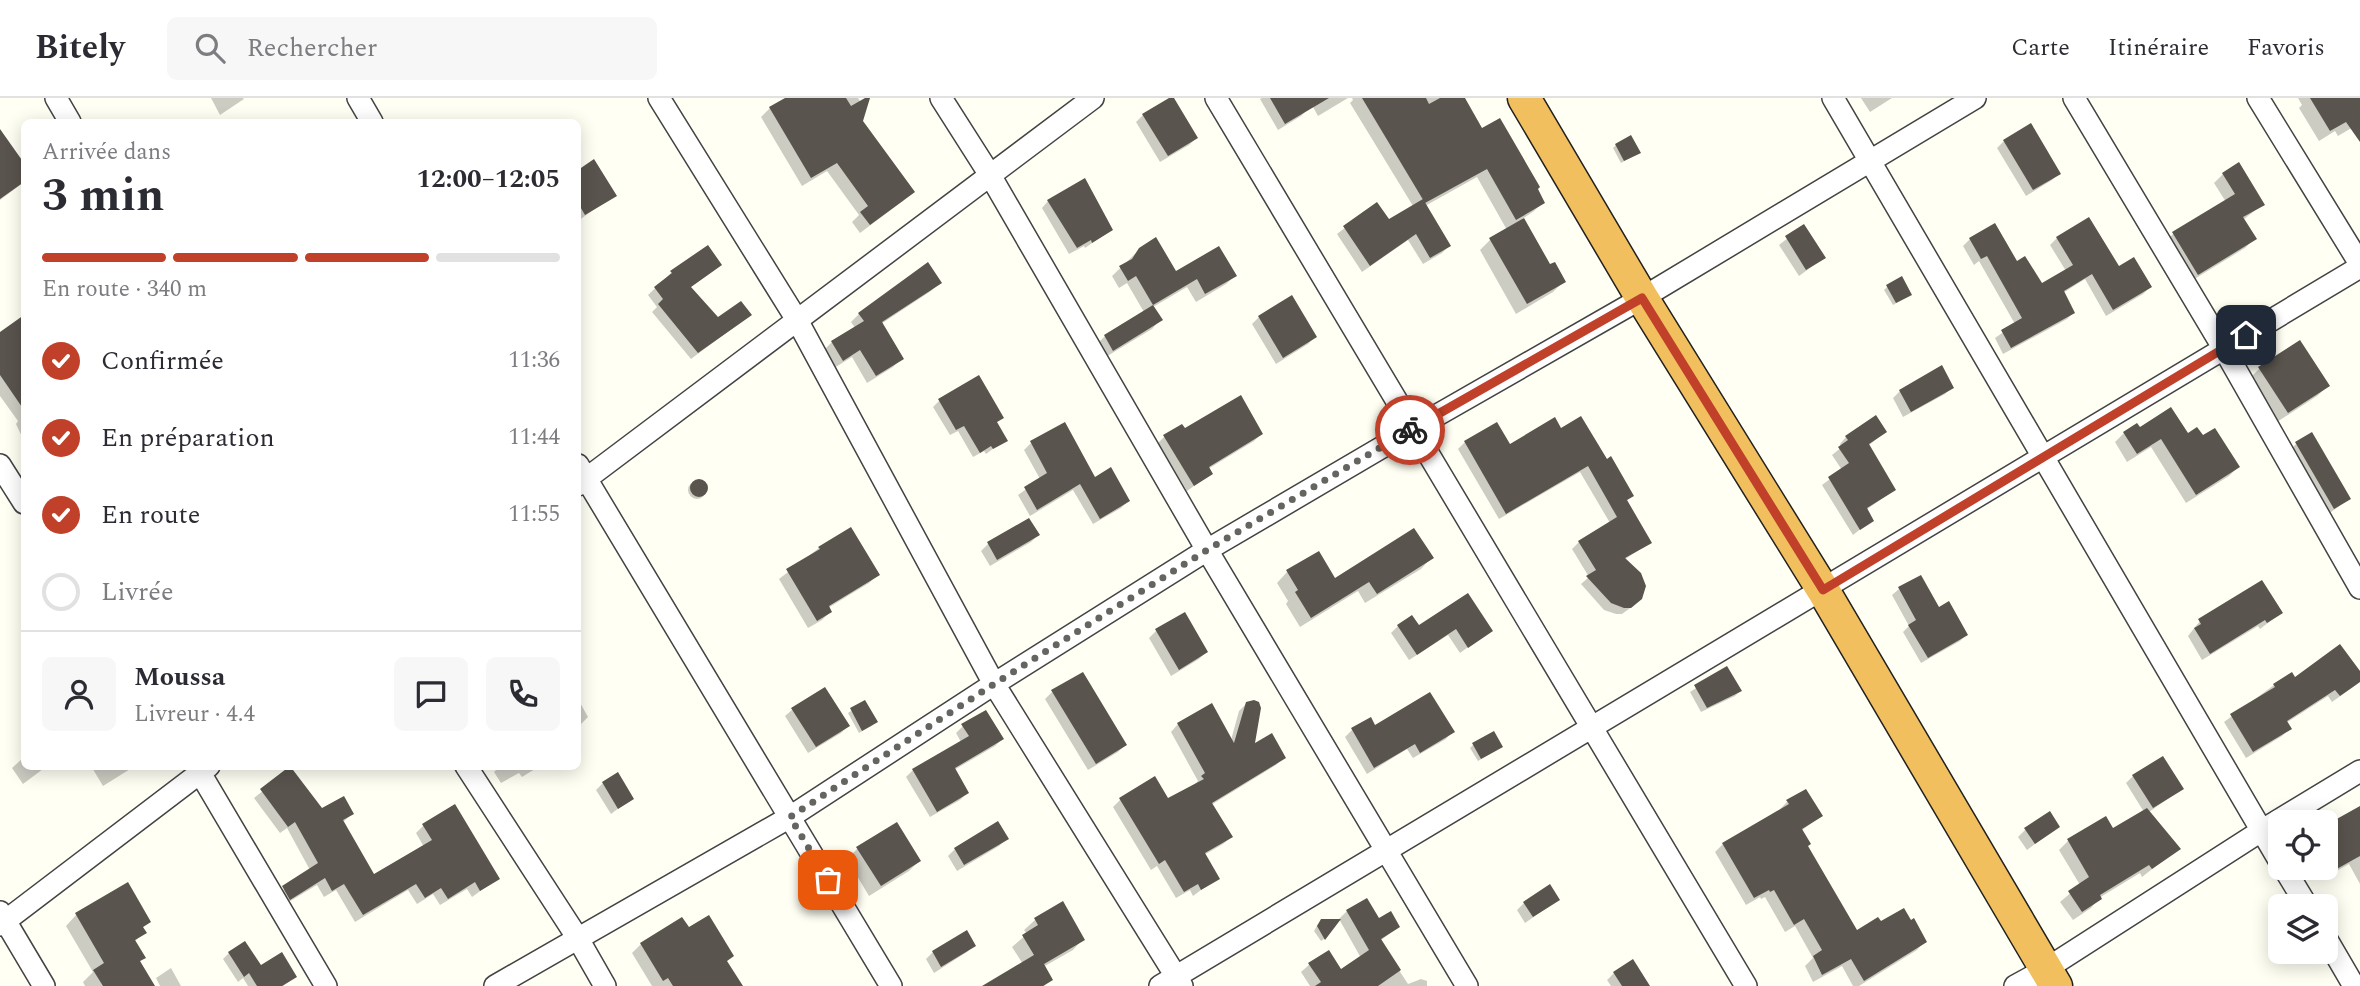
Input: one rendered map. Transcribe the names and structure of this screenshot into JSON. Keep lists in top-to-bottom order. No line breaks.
{"page":{"header":"Bitely","search":"Rechercher","nav":["Carte","Itinéraire","Favoris"],"heading":["3 min","Arrivée dans","12:00–12:05"],"panel":["Moussa","Livreur · 4.4"],"bar":"En route · 340 m","list":[["Confirmée","11:36"],["En préparation","11:44"],["En route","11:55"],"Livrée"]}}
